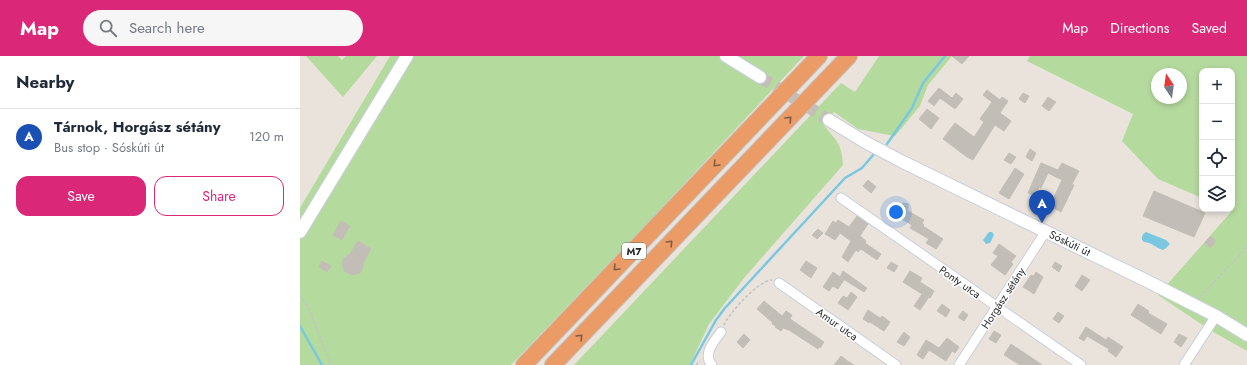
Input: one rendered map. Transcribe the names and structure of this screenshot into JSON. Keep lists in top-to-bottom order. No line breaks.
{"streets":{"highway":["M7"],"main road":["Sóskúti út"],"street":["Ponty utca","Horgász sétány","Amur utca"]},"crossings":[["Sóskúti út","Horgász sétány"],["Ponty utca","Horgász sétány"]],"north":"top","page":{"header":"Map","search":"Search here","nav":["Map","Directions","Saved"],"heading":"Nearby","map_buttons":["+","−"],"list":[{"mark":"A","name":"Tárnok, Horgász sétány","note":"Bus stop · Sóskúti út","value":"120 m"}],"buttons":["Save","Share"],"pins":"A"}}
